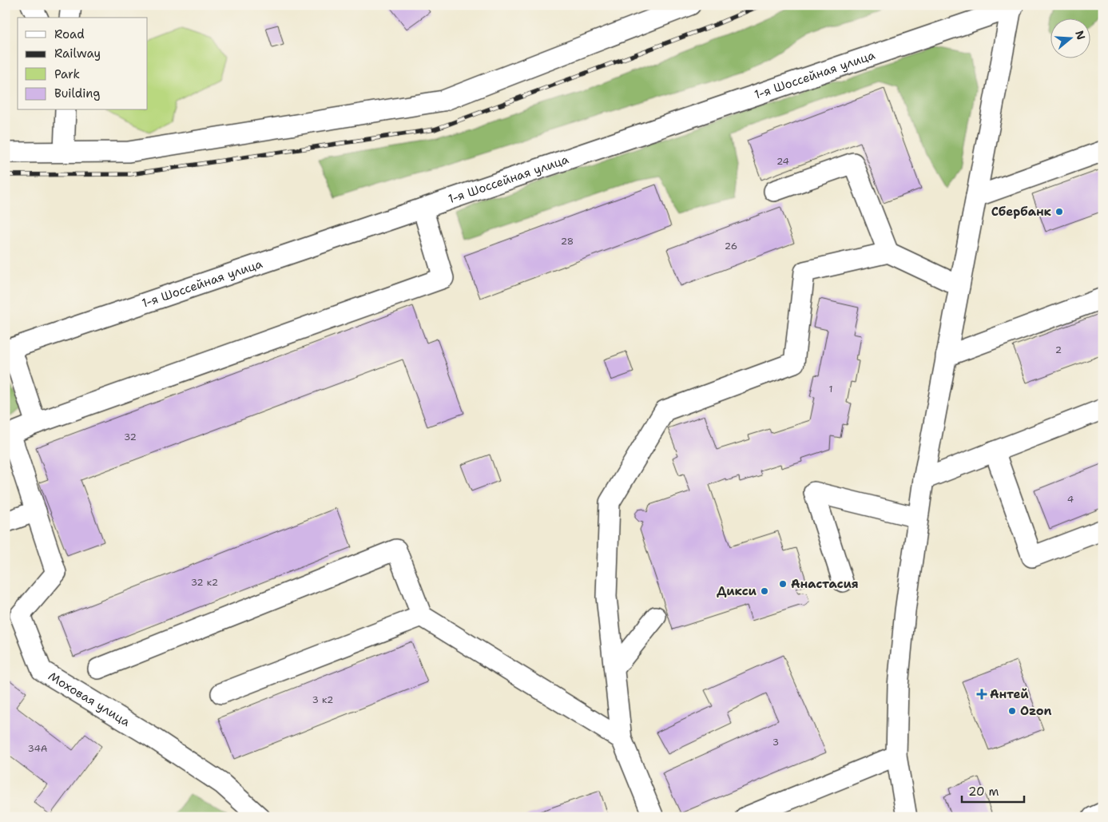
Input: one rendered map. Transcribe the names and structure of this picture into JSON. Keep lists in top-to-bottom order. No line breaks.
{"streets":{"street":["1-я Шоссейная улица","Моховая улица"]},"places":{"other":["Сбербанк","Анастасия","Дикси","Ozon"],"health":["Антей"]},"house_numbers":["24","28","26","2","1","32","4","32 к2","3 к2","3","34А"],"legend":["Road","Railway","Park","Building"],"scale_bar":"20 m","north":"right"}
